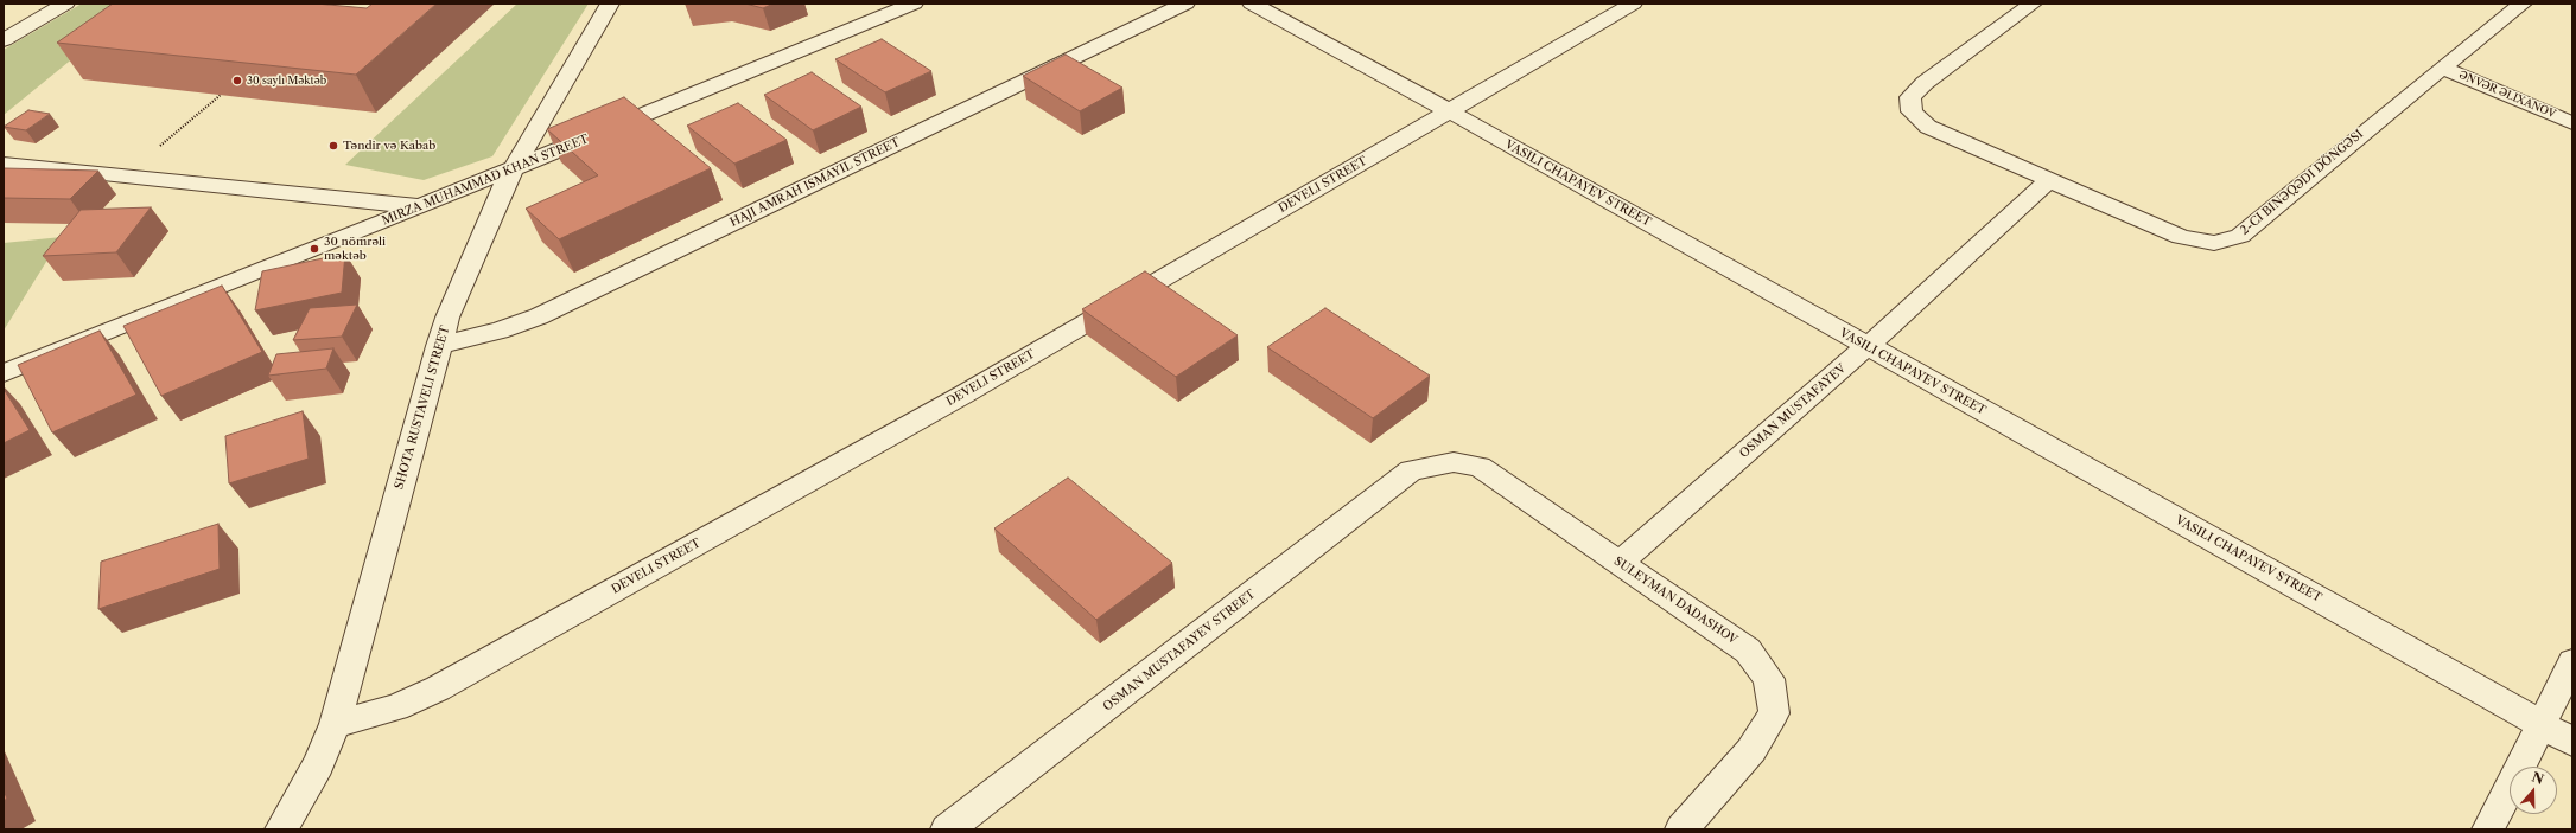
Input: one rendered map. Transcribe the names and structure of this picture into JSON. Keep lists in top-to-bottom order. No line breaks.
{"streets":{"street":["ƏNVƏR ƏLIXANOV","MIRZA MUHAMMAD KHAN STREET","HAJI AMRAH ISMAYIL STREET","2-CI BINƏQƏDI DÖNGƏSI","VASILI CHAPAYEV STREET","DEVELI STREET","SHOTA RUSTAVELI STREET","OSMAN MUSTAFAYEV","SULEYMAN DADASHOV","OSMAN MUSTAFAYEV STREET"]},"crossings":[["ƏNVƏR ƏLIXANOV","2-CI BINƏQƏDI DÖNGƏSI"],["MIRZA MUHAMMAD KHAN STREET","SHOTA RUSTAVELI STREET"],["HAJI AMRAH ISMAYIL STREET","SHOTA RUSTAVELI STREET"],["2-CI BINƏQƏDI DÖNGƏSI","OSMAN MUSTAFAYEV"],["VASILI CHAPAYEV STREET","DEVELI STREET"],["VASILI CHAPAYEV STREET","OSMAN MUSTAFAYEV"],["DEVELI STREET","SHOTA RUSTAVELI STREET"],["OSMAN MUSTAFAYEV","SULEYMAN DADASHOV"],["SULEYMAN DADASHOV","OSMAN MUSTAFAYEV STREET"]],"places":["30 saylı Məktəb","Təndir və Kabab","30 nömrəli məktəb"],"north":"top"}
